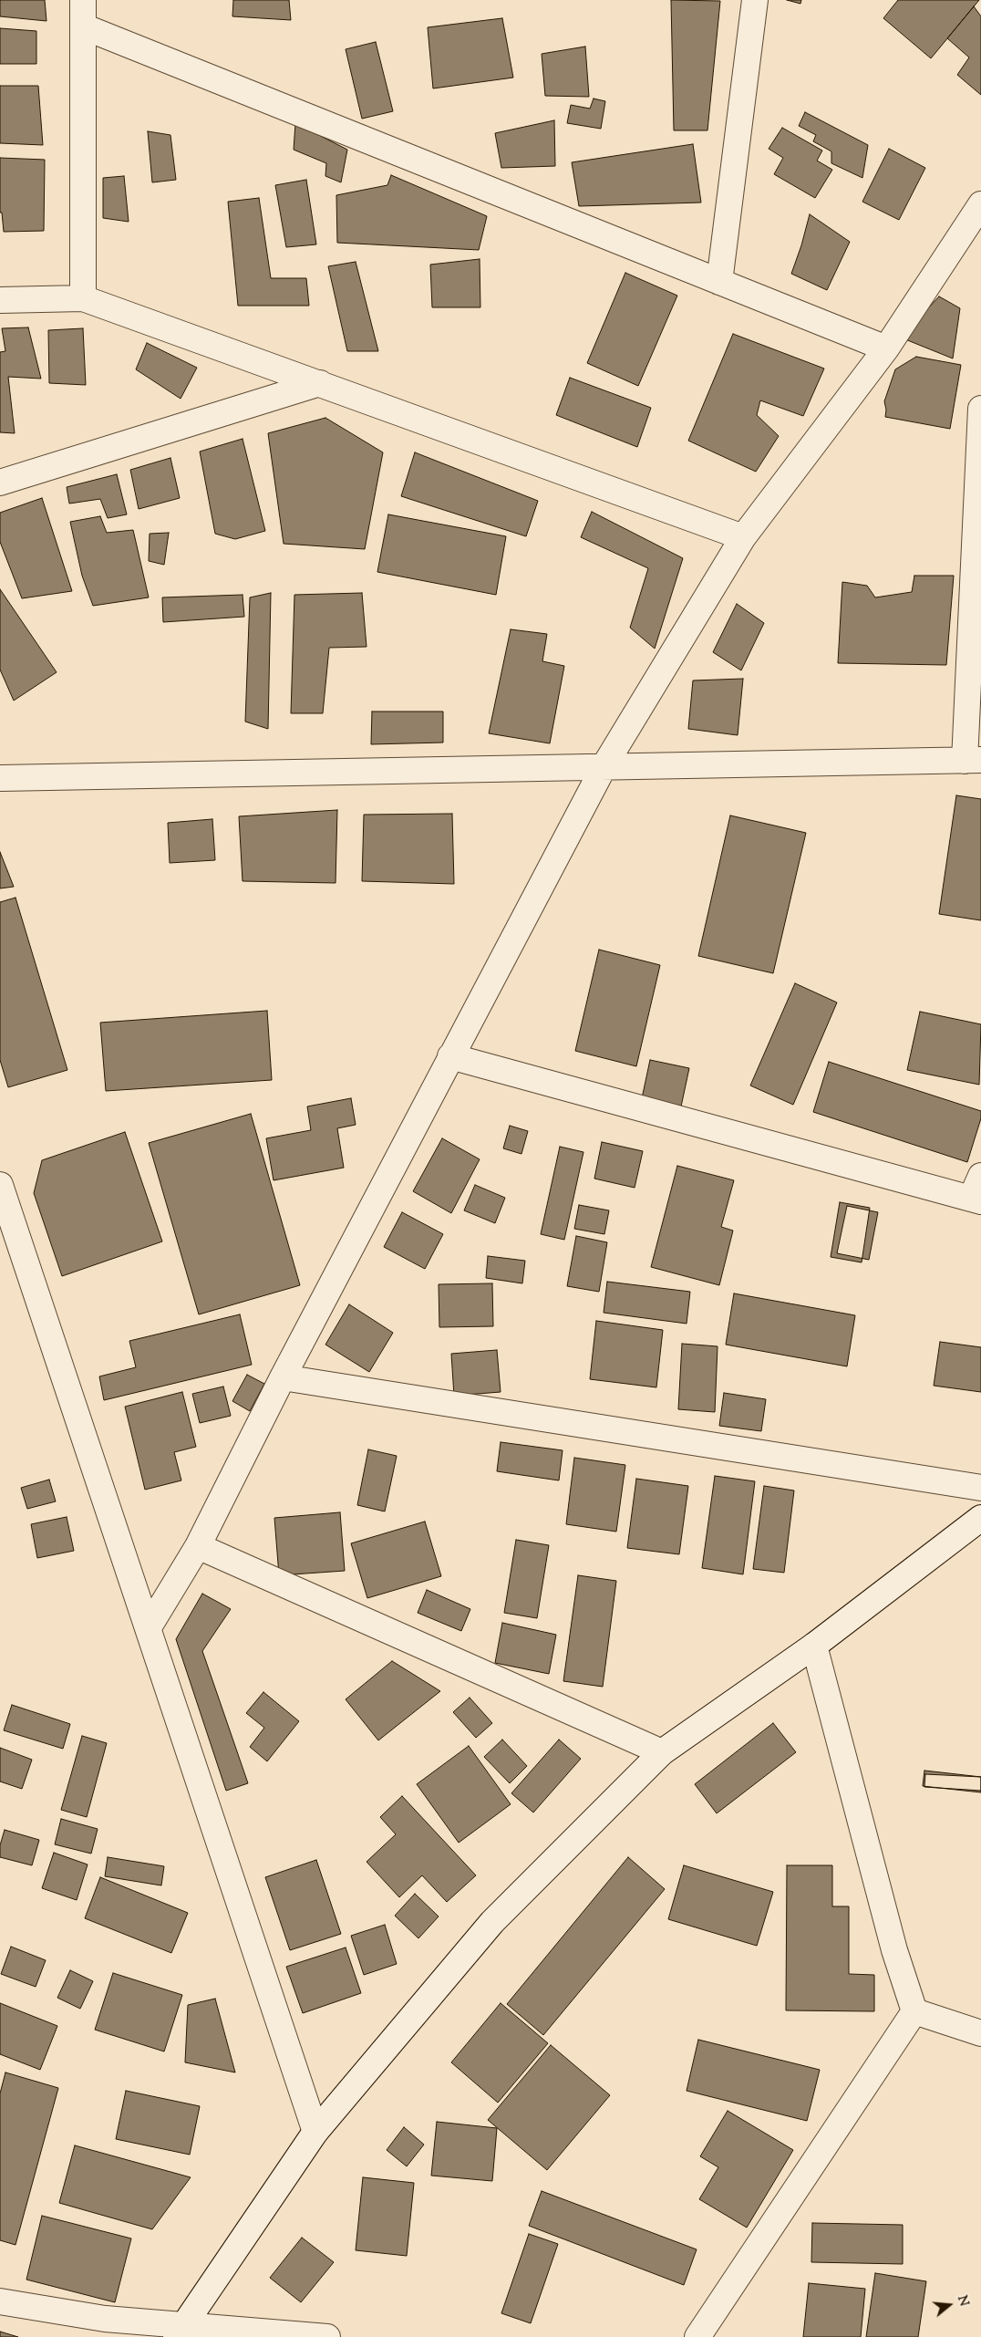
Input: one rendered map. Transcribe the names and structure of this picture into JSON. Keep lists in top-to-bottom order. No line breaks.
{"north":"right"}
